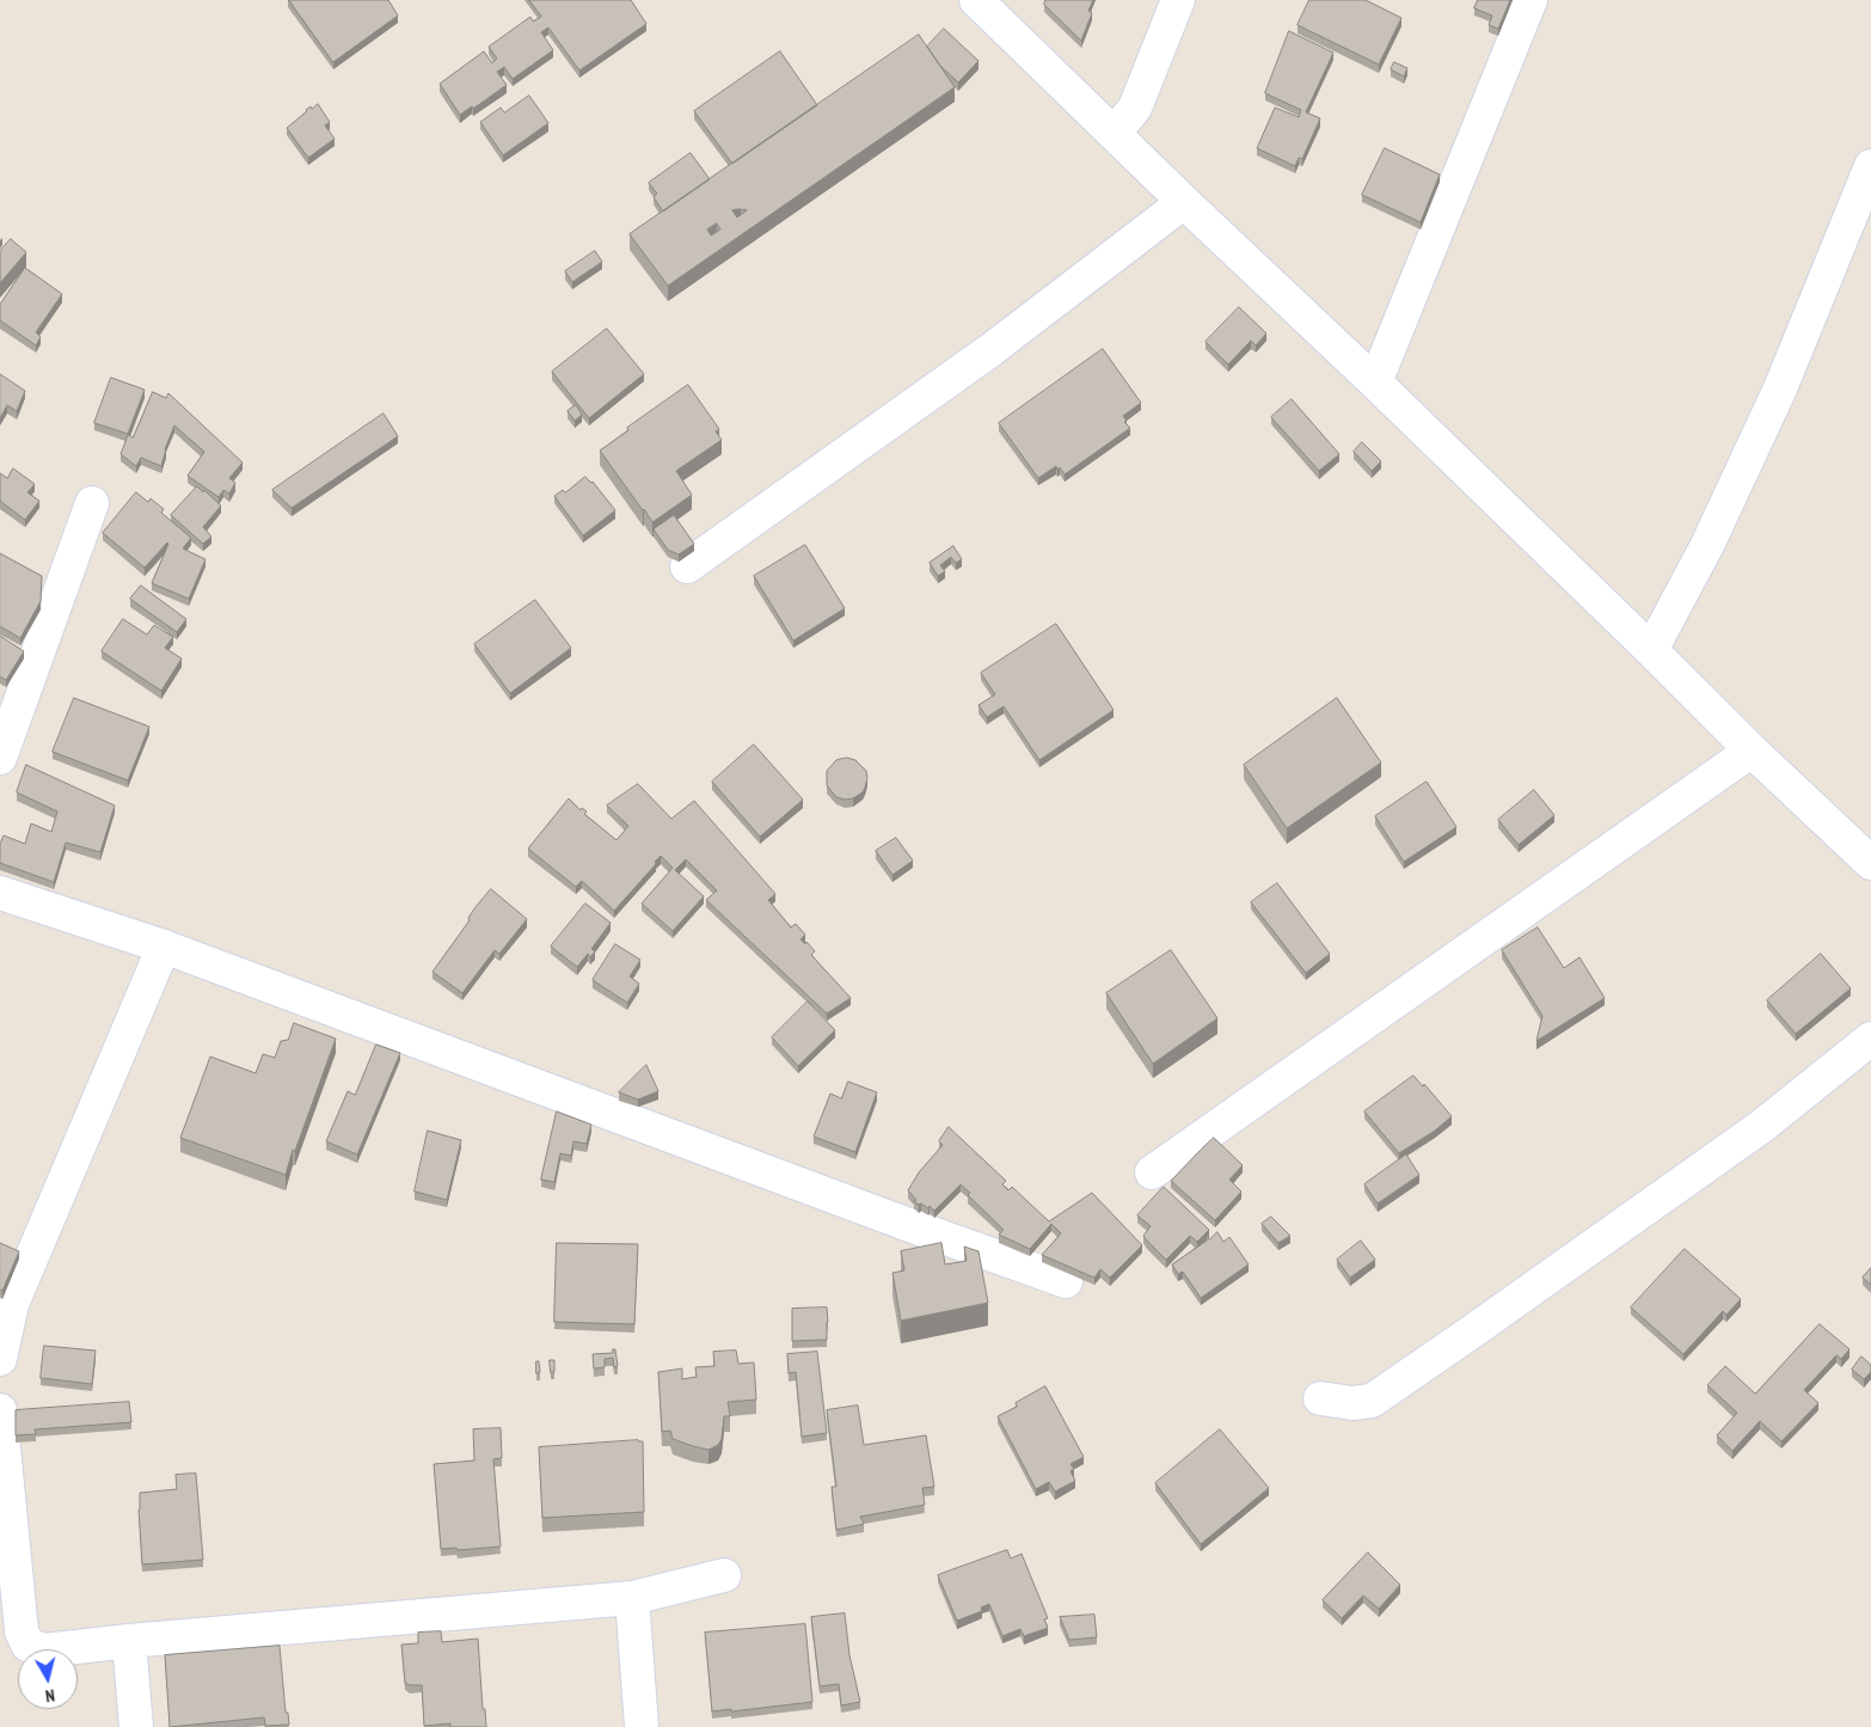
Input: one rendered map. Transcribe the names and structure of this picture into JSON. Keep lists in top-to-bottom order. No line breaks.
{"north":"bottom"}
